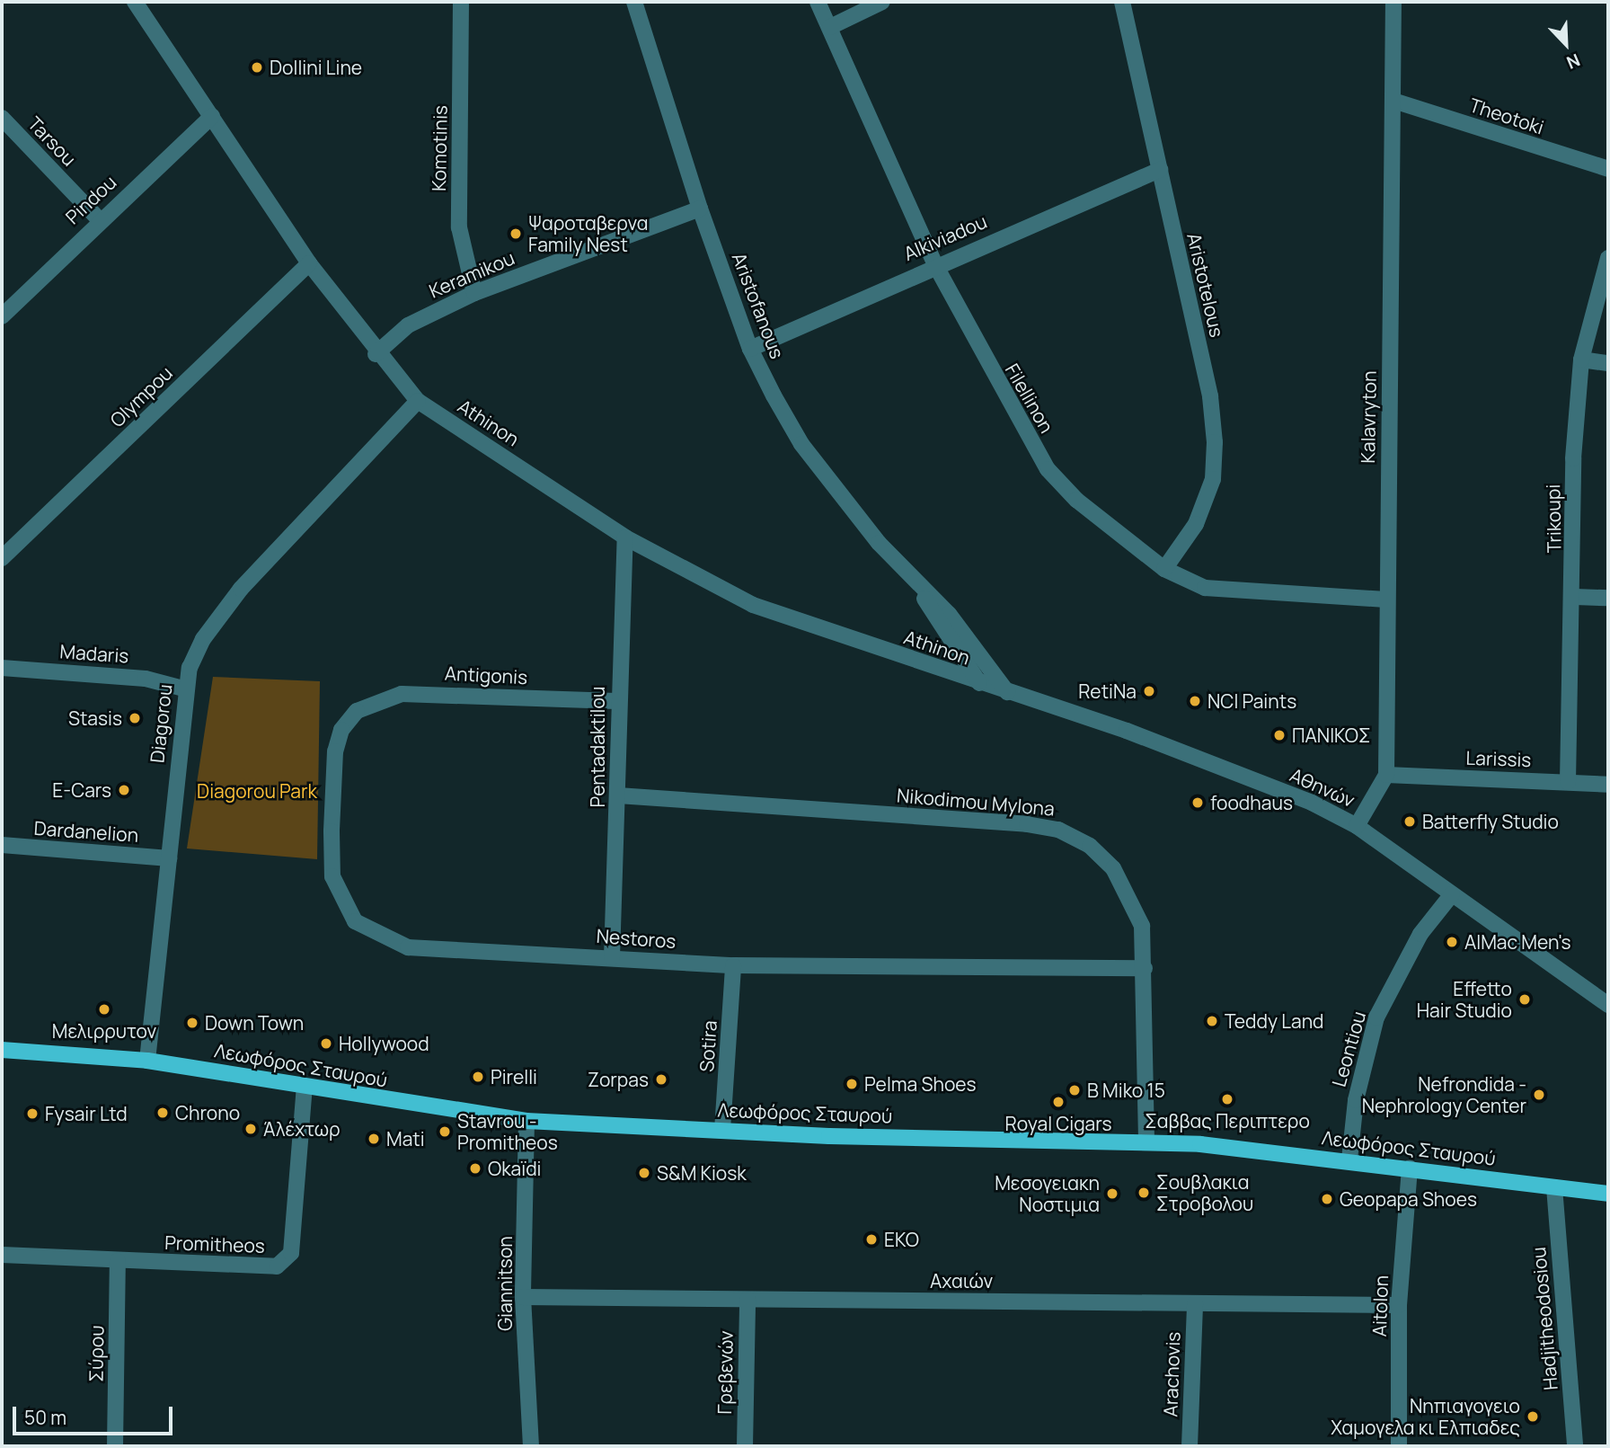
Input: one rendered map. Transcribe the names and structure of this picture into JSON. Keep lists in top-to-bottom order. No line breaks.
{"streets":{"main road":["Λεωφόρος Σταυρού"],"street":["Theotoki","Tarsou","Komotinis","Pindou","Alkiviadou","Keramikou","Aristotelous","Aristofanous","Olympou","Filellinon","Kalavryton","Athinon","Trikoupi","Madaris","Antigonis","Diagorou","Pentadaktilou","Larissis","Αθηνών","Nikodimou Mylona","Dardanelion","Nestoros","Sotira","Leontiou","Promitheos","Αχαιών","Giannitson","Aitolon","Hadjitheodosiou","Σύρου","Γρεβενών","Arachovis"]},"crossings":[["Theotoki","Kalavryton"],["Tarsou","Pindou"],["Komotinis","Keramikou"],["Pindou","Athinon"],["Alkiviadou","Aristotelous"],["Alkiviadou","Aristofanous"],["Alkiviadou","Filellinon"],["Keramikou","Aristofanous"],["Keramikou","Athinon"],["Aristotelous","Filellinon"],["Aristofanous","Athinon"],["Aristofanous","Αθηνών"],["Olympou","Athinon"],["Filellinon","Kalavryton"],["Kalavryton","Larissis"],["Athinon","Diagorou"],["Athinon","Pentadaktilou"],["Athinon","Αθηνών"],["Trikoupi","Larissis"],["Madaris","Diagorou"],["Antigonis","Pentadaktilou"],["Antigonis","Nestoros"],["Diagorou","Dardanelion"],["Diagorou","Λεωφόρος Σταυρού"],["Pentadaktilou","Nikodimou Mylona"],["Pentadaktilou","Nestoros"],["Αθηνών","Leontiou"],["Nikodimou Mylona","Nestoros"],["Nikodimou Mylona","Λεωφόρος Σταυρού"],["Nestoros","Sotira"],["Sotira","Λεωφόρος Σταυρού"],["Leontiou","Λεωφόρος Σταυρού"],["Λεωφόρος Σταυρού","Promitheos"],["Λεωφόρος Σταυρού","Giannitson"],["Λεωφόρος Σταυρού","Aitolon"],["Λεωφόρος Σταυρού","Hadjitheodosiou"],["Promitheos","Σύρου"],["Αχαιών","Giannitson"],["Αχαιών","Aitolon"],["Αχαιών","Γρεβενών"],["Αχαιών","Arachovis"]],"parks":["Diagorou Park"],"places":["Dollini Line","Ψαροταβερνα Family Nest","RetiNa","NCI Paints","Stasis","ΠΑΝΙΚΟΣ","E-Cars","foodhaus","Batterfly Studio","AlMac Men's","Effetto Hair Studio","Μελιρρυτον","Teddy Land","Down Town","Hollywood","Pirelli","Zorpas","Pelma Shoes","B Miko 15","Nefrondida - Nephrology Center","Σαββας Περιπτερο","Royal Cigars","Chrono","Fysair Ltd","Άλέχτωρ","Stavrou - Promitheos","Mati","Okaïdi","S&M Kiosk","Σουβλακια Στροβολου","Μεσογειακη Νοστιμια","Geopapa Shoes","EKO","Νηπιαγογειο Χαμογελα κι Ελπιαδες"],"scale_bar":"50 m","north":"bottom right"}
